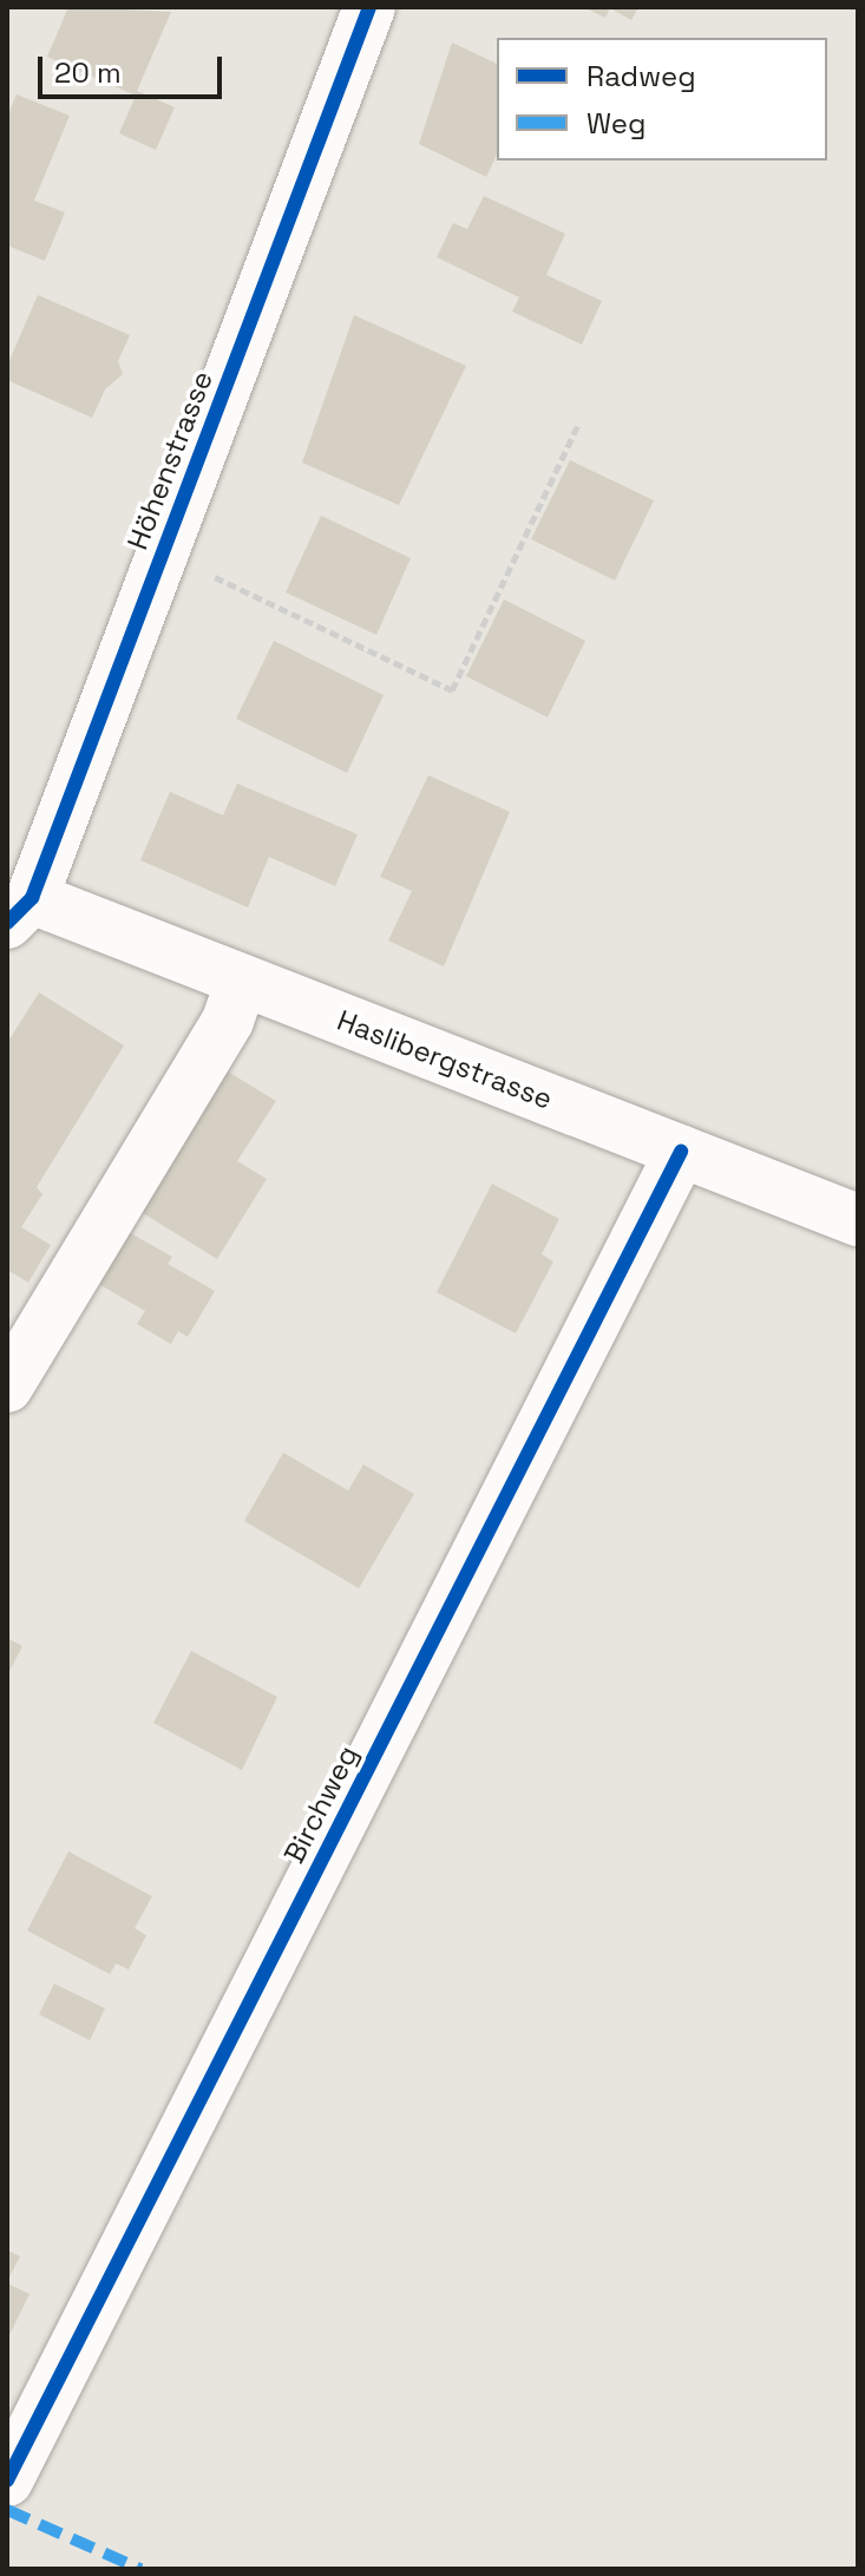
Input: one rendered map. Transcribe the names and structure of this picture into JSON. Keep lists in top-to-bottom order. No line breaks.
{"streets":{"street":["Höhenstrasse","Haslibergstrasse","Birchweg"]},"crossings":[["Höhenstrasse","Haslibergstrasse"],["Haslibergstrasse","Birchweg"]],"legend":["Radweg","Weg"],"scale_bar":"20 m"}
